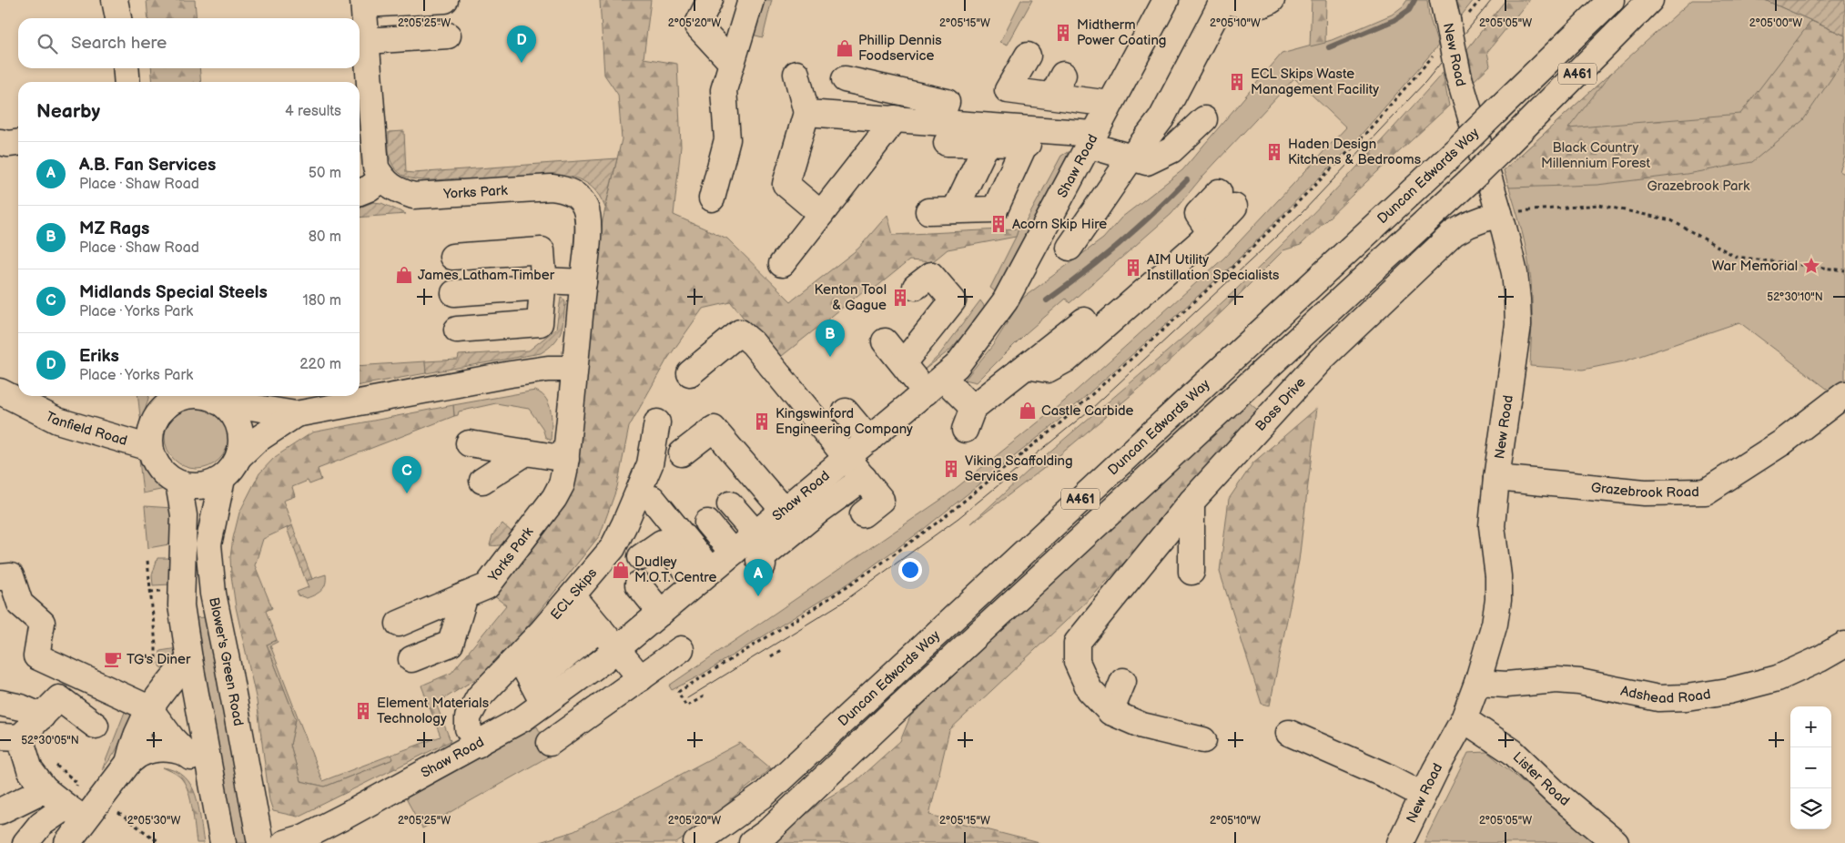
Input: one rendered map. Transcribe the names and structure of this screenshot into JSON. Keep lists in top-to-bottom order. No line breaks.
{"streets":{"main road":["New Road","A461","Shaw Road","Duncan Edwards Way","Yorks Park","Boss Drive","Tanfield Road","Grazebrook Road","ECL Skips","Blower's Green Road","Adshead Road","Lister Road"]},"crossings":[["New Road","Boss Drive"],["New Road","Grazebrook Road"],["New Road","Adshead Road"],["New Road","Lister Road"],["Shaw Road","ECL Skips"]],"parks":["Black Country Millennium Forest","Grazebrook Park"],"places":{"building":["Midtherm Power Coating","ECL Skips Waste Management Facility","Haden Design Kitchens & Bedrooms","Acorn Skip Hire","AIM Utility Instillation Specialists","Kenton Tool & Gague","Kingswinford Engineering Company","Viking Scaffolding Services","Element Materials Technology"],"shop":["Phillip Dennis Foodservice","James Latham Timber","Castle Carbide","Dudley M.O.T. Centre"],"place":["War Memorial"],"cafe":["TG's Diner"]},"page":{"search":"Search here","pins":["D","B","C","A"],"heading":["Nearby","4 results"],"list":[{"mark":"A","name":"A.B. Fan Services","note":"Place · Shaw Road","value":"50 m"},{"mark":"B","name":"MZ Rags","note":"Place · Shaw Road","value":"80 m"},{"mark":"C","name":"Midlands Special Steels","note":"Place · Yorks Park","value":"180 m"},{"mark":"D","name":"Eriks","note":"Place · Yorks Park","value":"220 m"}],"map_buttons":["+","−"]},"coordinates":["2°05'25\"W","2°05'20\"W","2°05'15\"W","2°05'10\"W","2°05'05\"W","2°05'00\"W","52°30'10\"N","52°30'05\"N","2°05'30\"W"]}
